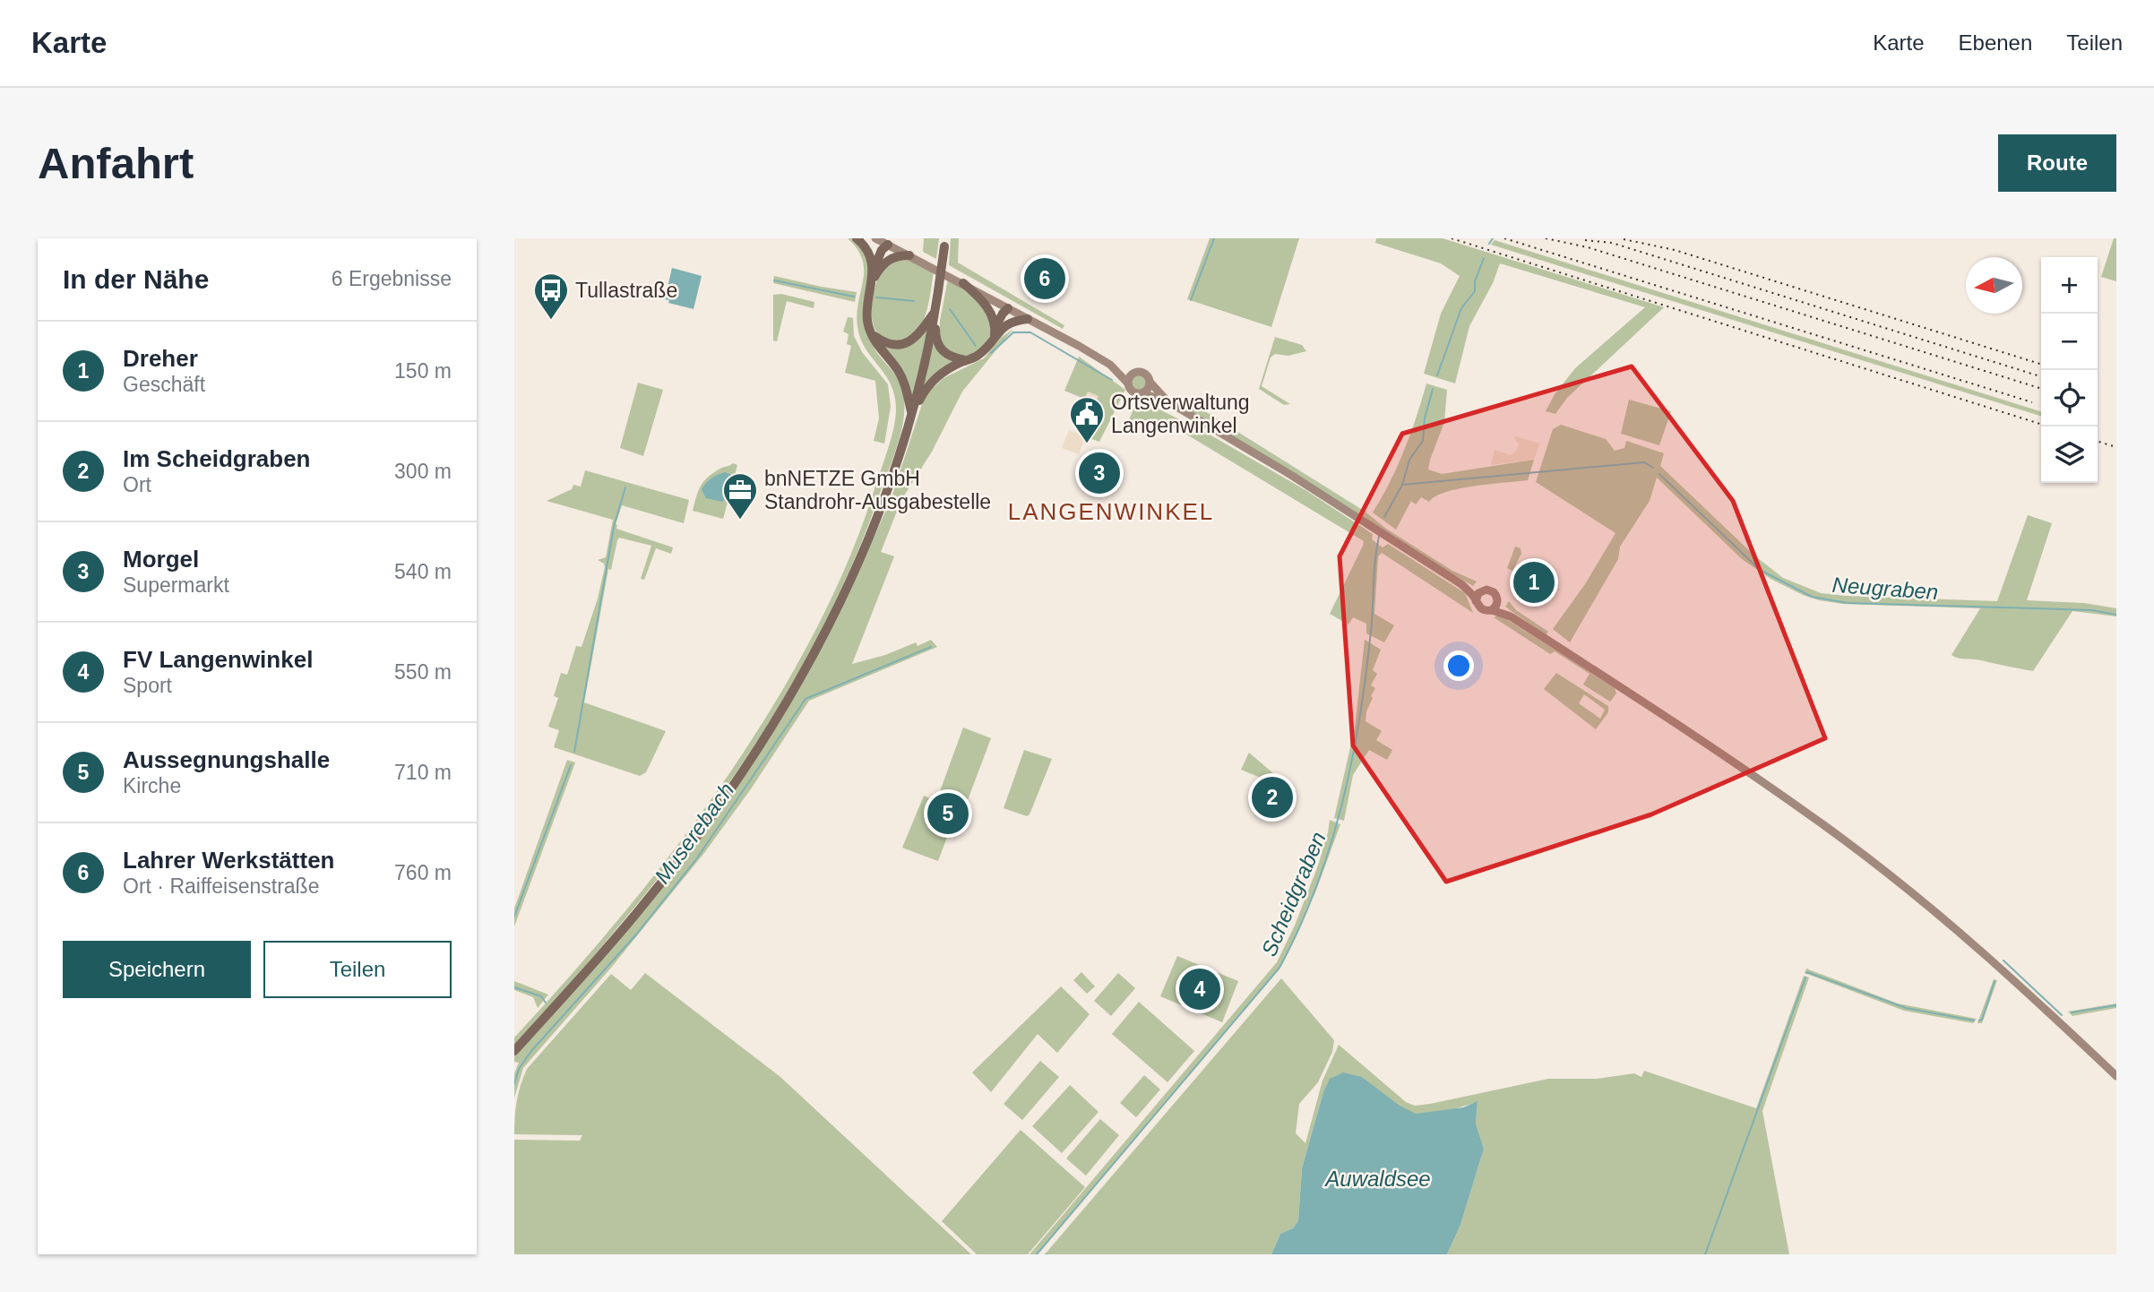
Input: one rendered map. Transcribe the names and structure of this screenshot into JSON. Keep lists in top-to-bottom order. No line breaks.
{"districts":["LANGENWINKEL"],"water":["Neugraben","Muserebach","Scheidgraben","Auwaldsee"],"places":{"bus stop":["Tullastraße"],"public building":["Ortsverwaltung Langenwinkel"],"office":["bnNETZE GmbH Standrohr-Ausgabestelle"]},"north":"left","page":{"header":"Karte","nav":["Karte","Ebenen","Teilen"],"buttons":["Route",["Speichern","Teilen"]],"title":"Anfahrt","heading":["In der Nähe","6 Ergebnisse"],"pins":["6","3","1","2","5","4"],"map_buttons":["+","−"],"list":[{"mark":"1","name":"Dreher","note":"Geschäft","value":"150 m"},{"mark":"2","name":"Im Scheidgraben","note":"Ort","value":"300 m"},{"mark":"3","name":"Morgel","note":"Supermarkt","value":"540 m"},{"mark":"4","name":"FV Langenwinkel","note":"Sport","value":"550 m"},{"mark":"5","name":"Aussegnungshalle","note":"Kirche","value":"710 m"},{"mark":"6","name":"Lahrer Werkstätten","note":"Ort · Raiffeisenstraße","value":"760 m"}]}}
